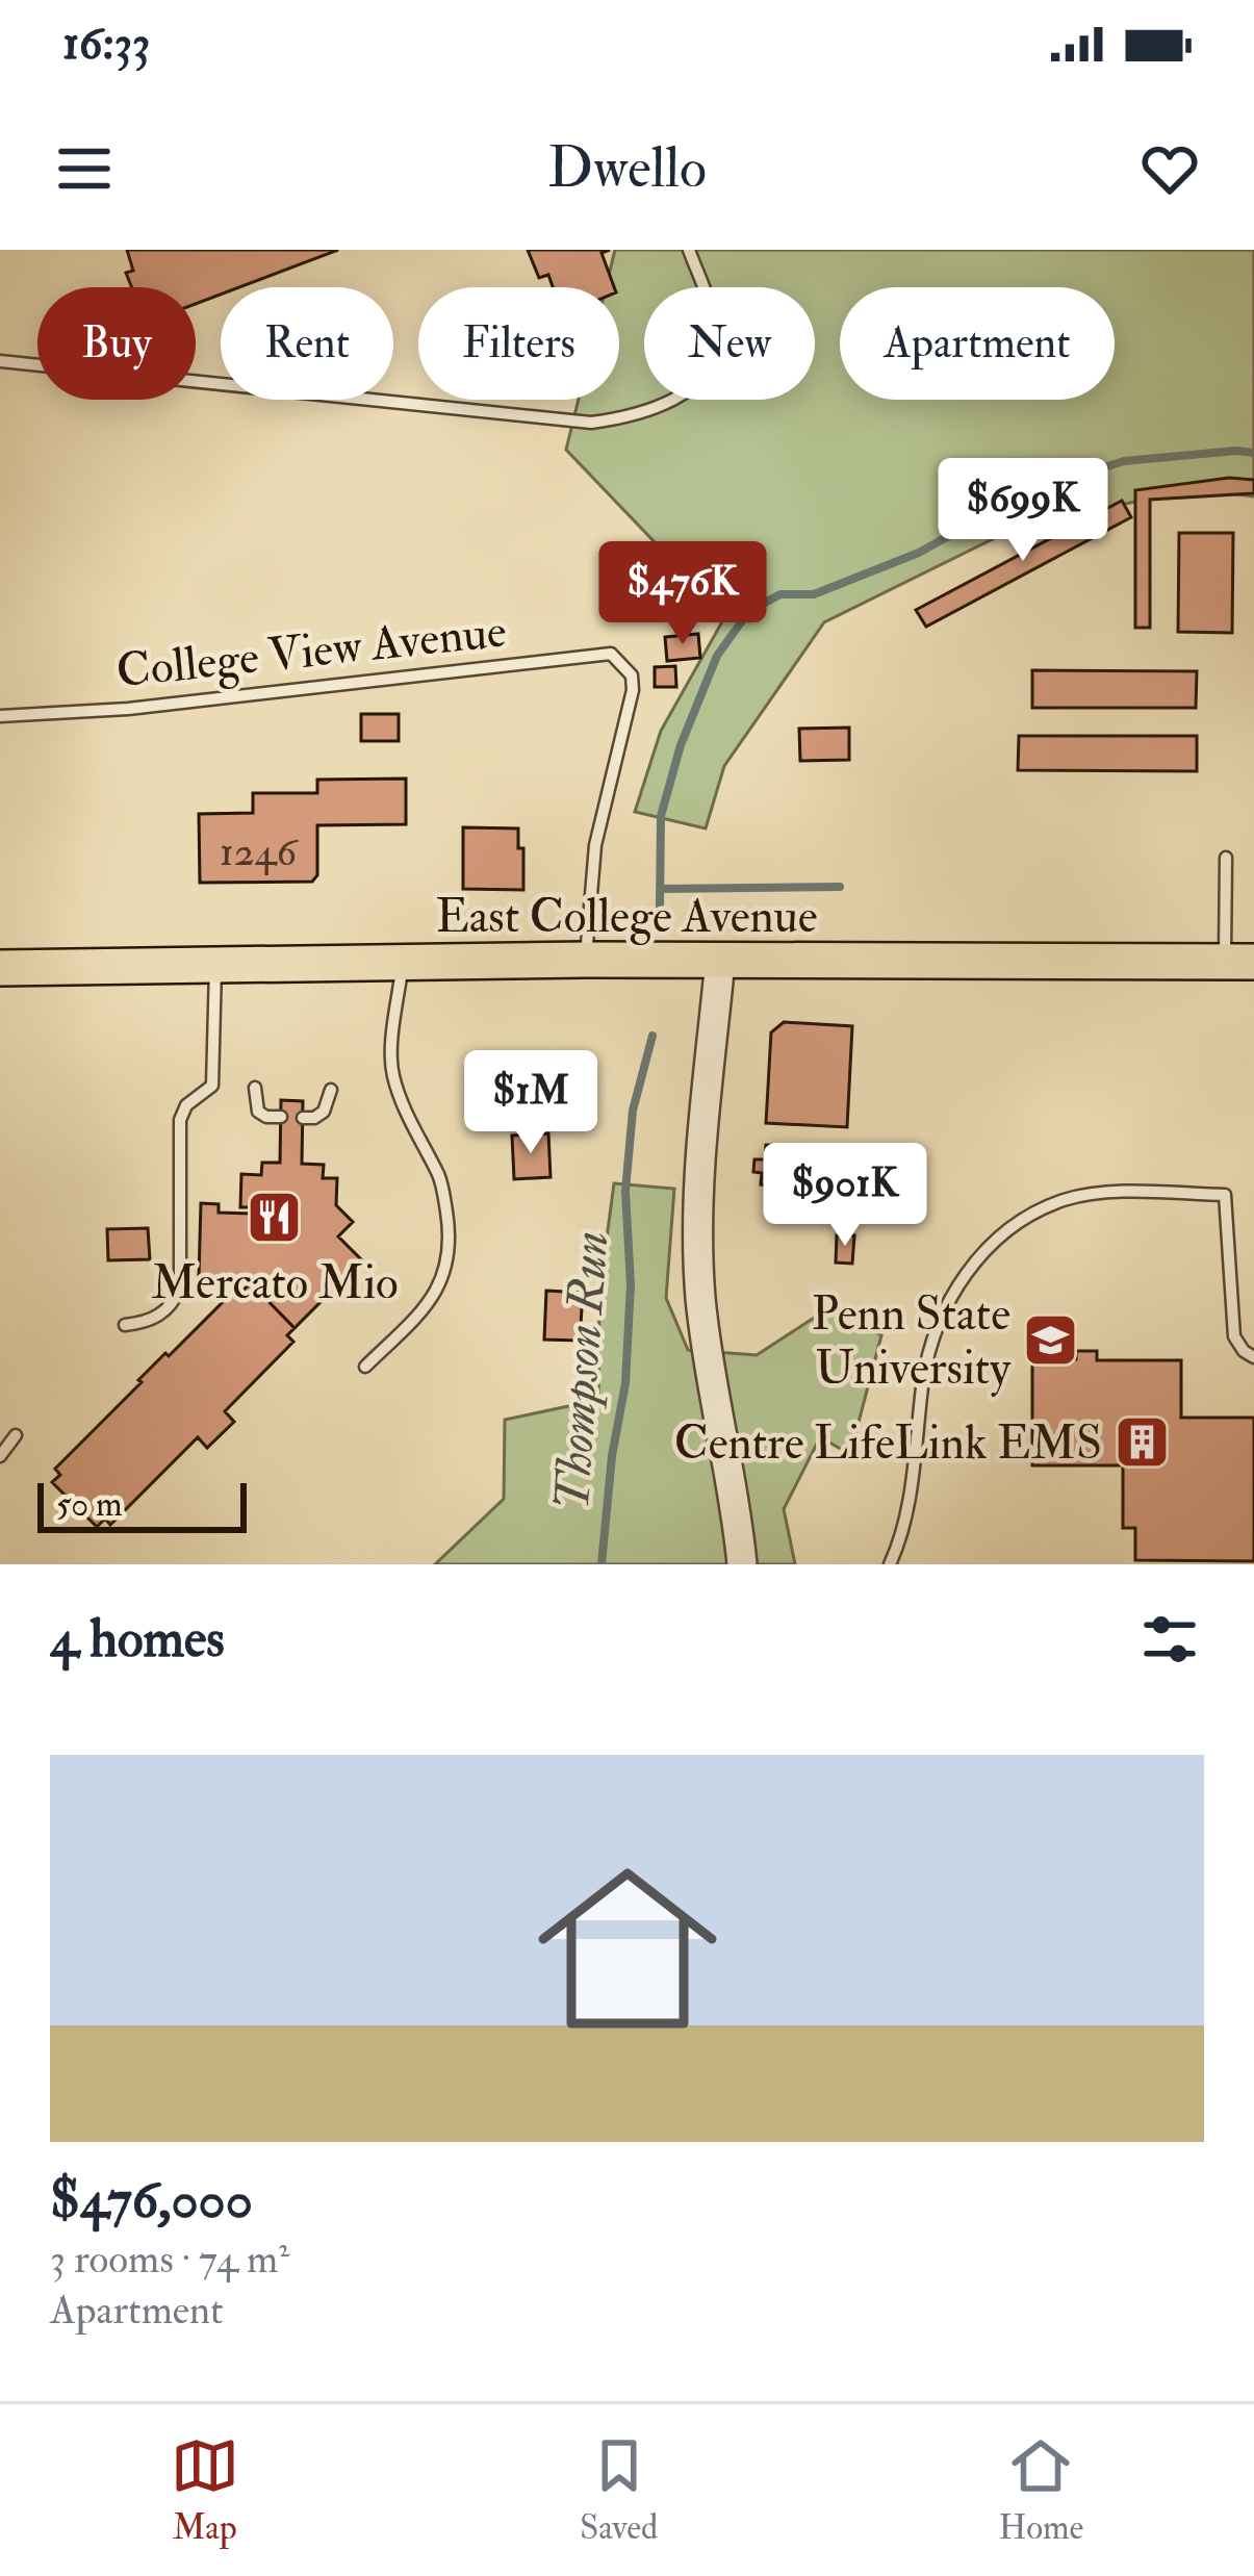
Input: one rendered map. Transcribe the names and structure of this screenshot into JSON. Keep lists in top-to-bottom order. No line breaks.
{"streets":{"main road":["East College Avenue"],"lane":["College View Avenue"]},"crossings":[["College View Avenue","East College Avenue"]],"water":["Thompson Run"],"places":{"restaurant":["Mercato Mio"],"school or university":["Penn State University"],"building":["Centre LifeLink EMS"]},"house_numbers":["1246"],"scale_bar":"50 m","page":{"status":"16:33","header":"Dwello","chip":["Buy","Rent","Filters","New","Apartment"],"price":["$699K","$476K","$1M","$901K"],"scale":"50 m","heading":"4 homes","list":[{"name":"$476,000","note":"3 rooms · 74 m² · Apartment"}],"tabs":["Map","Saved","Home"]}}
